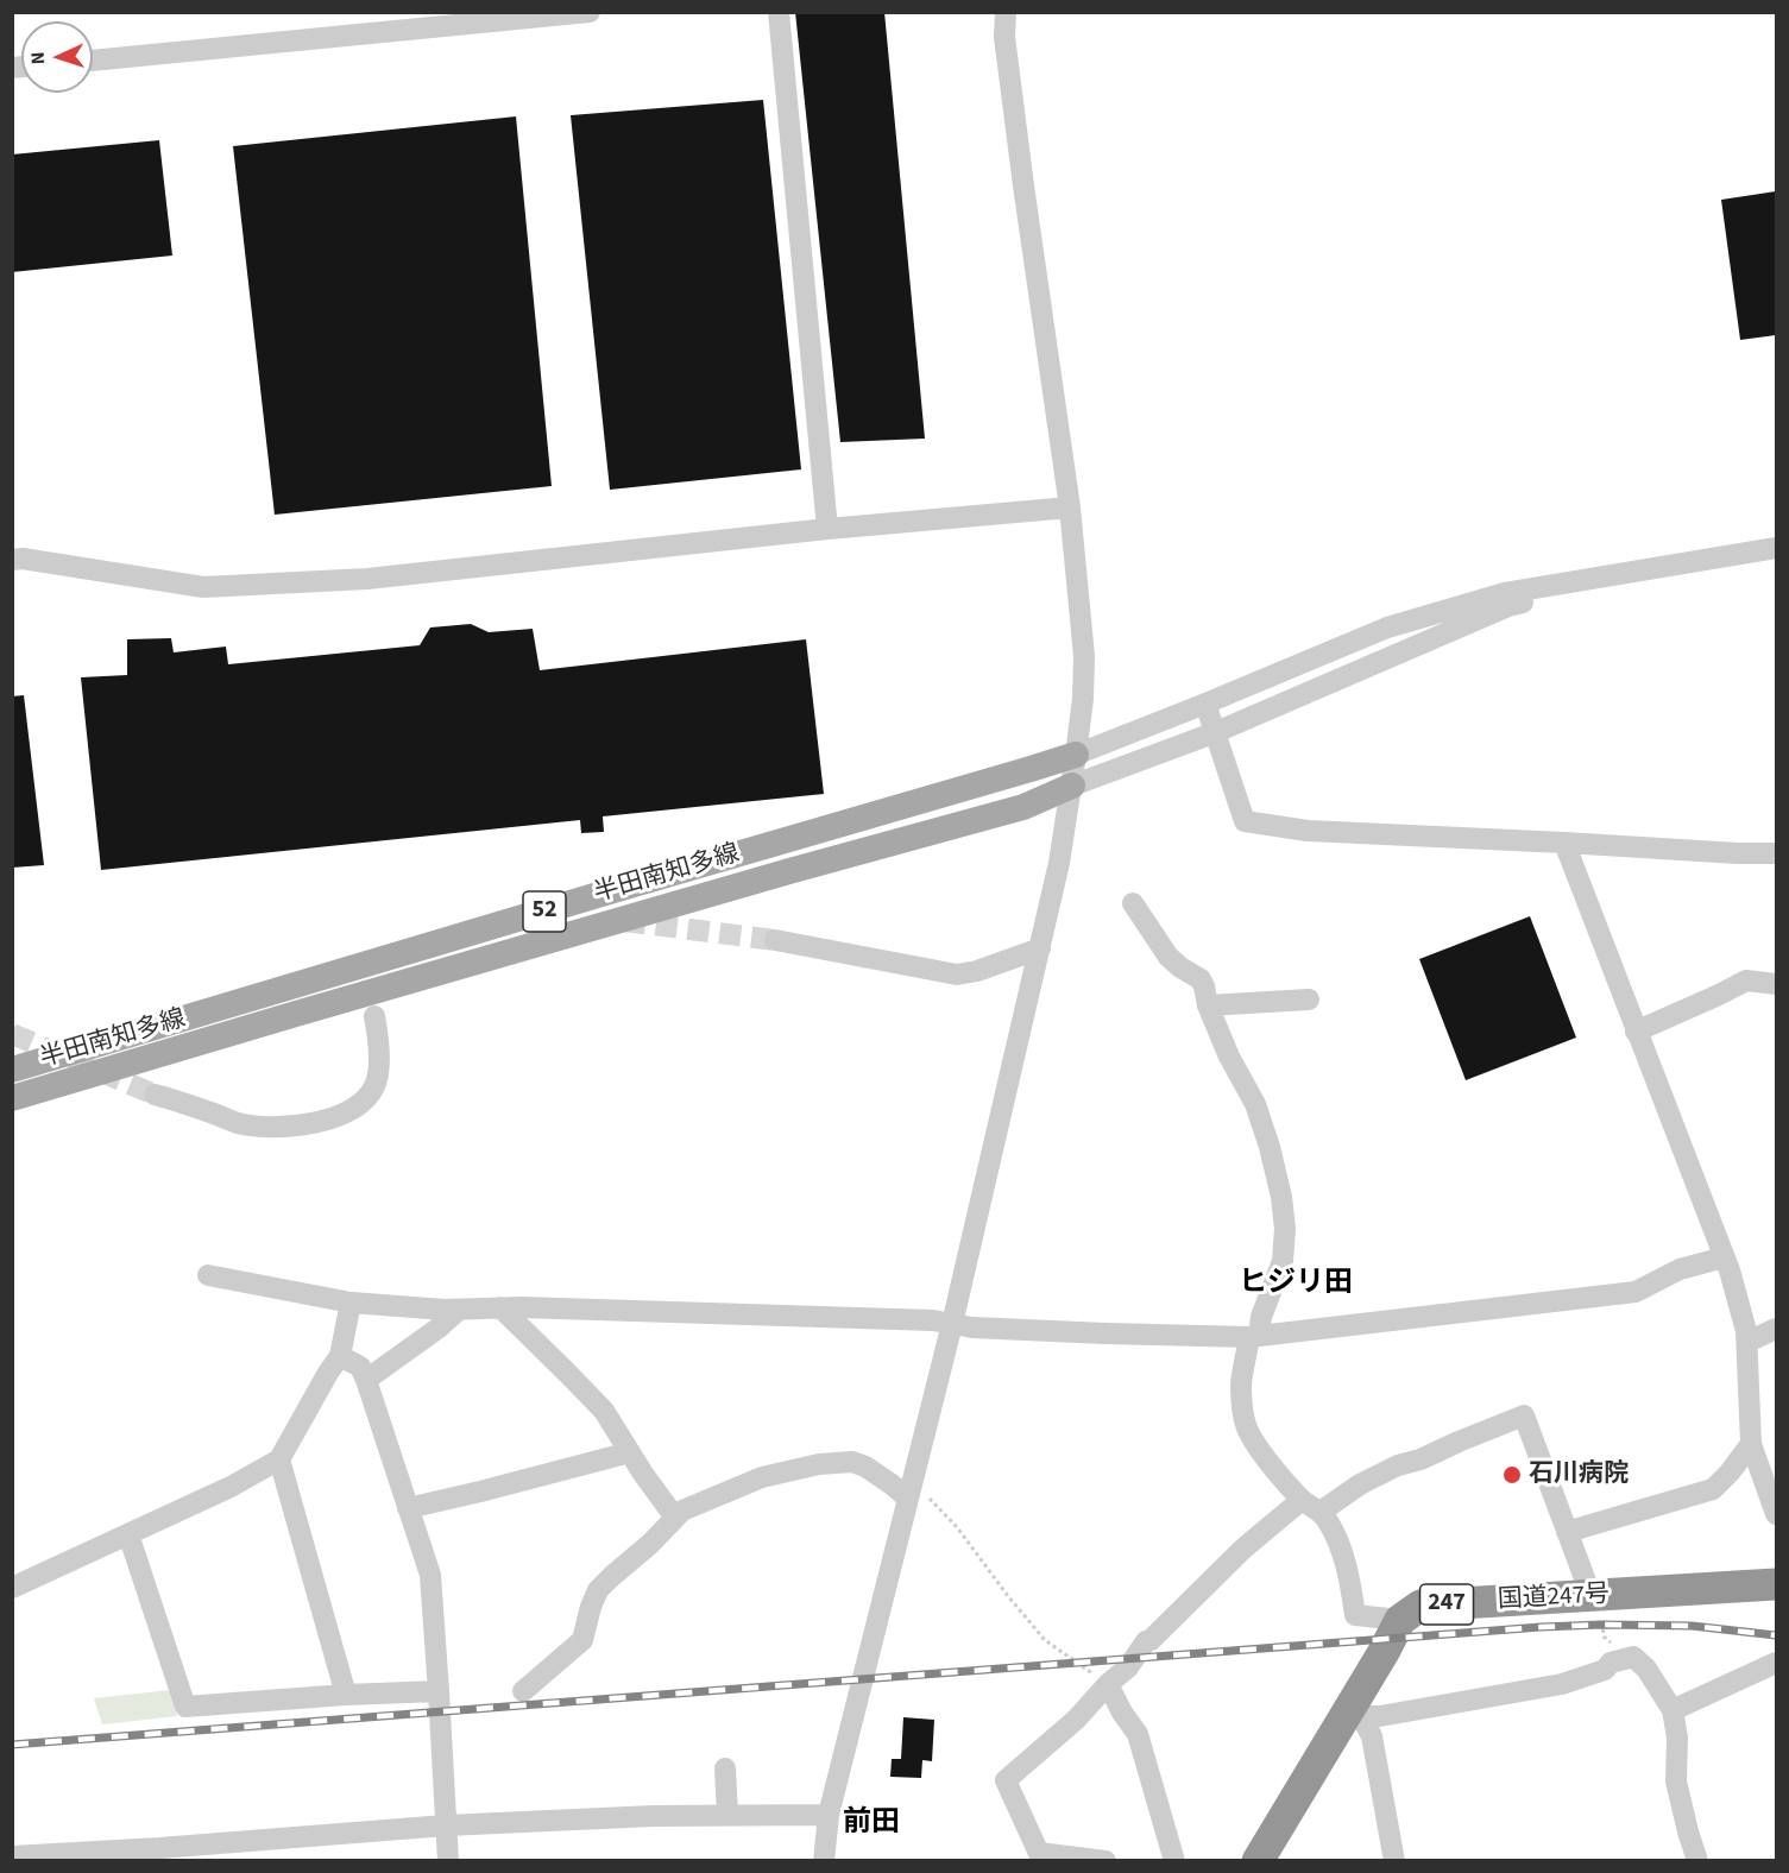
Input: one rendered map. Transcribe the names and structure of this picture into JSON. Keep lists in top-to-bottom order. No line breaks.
{"streets":{"highway":["国道247号","247"],"main road":["半田南知多線","52"]},"crossings":[["国道247号","247"]],"districts":["ヒジリ田","前田"],"places":["石川病院"],"north":"left"}
